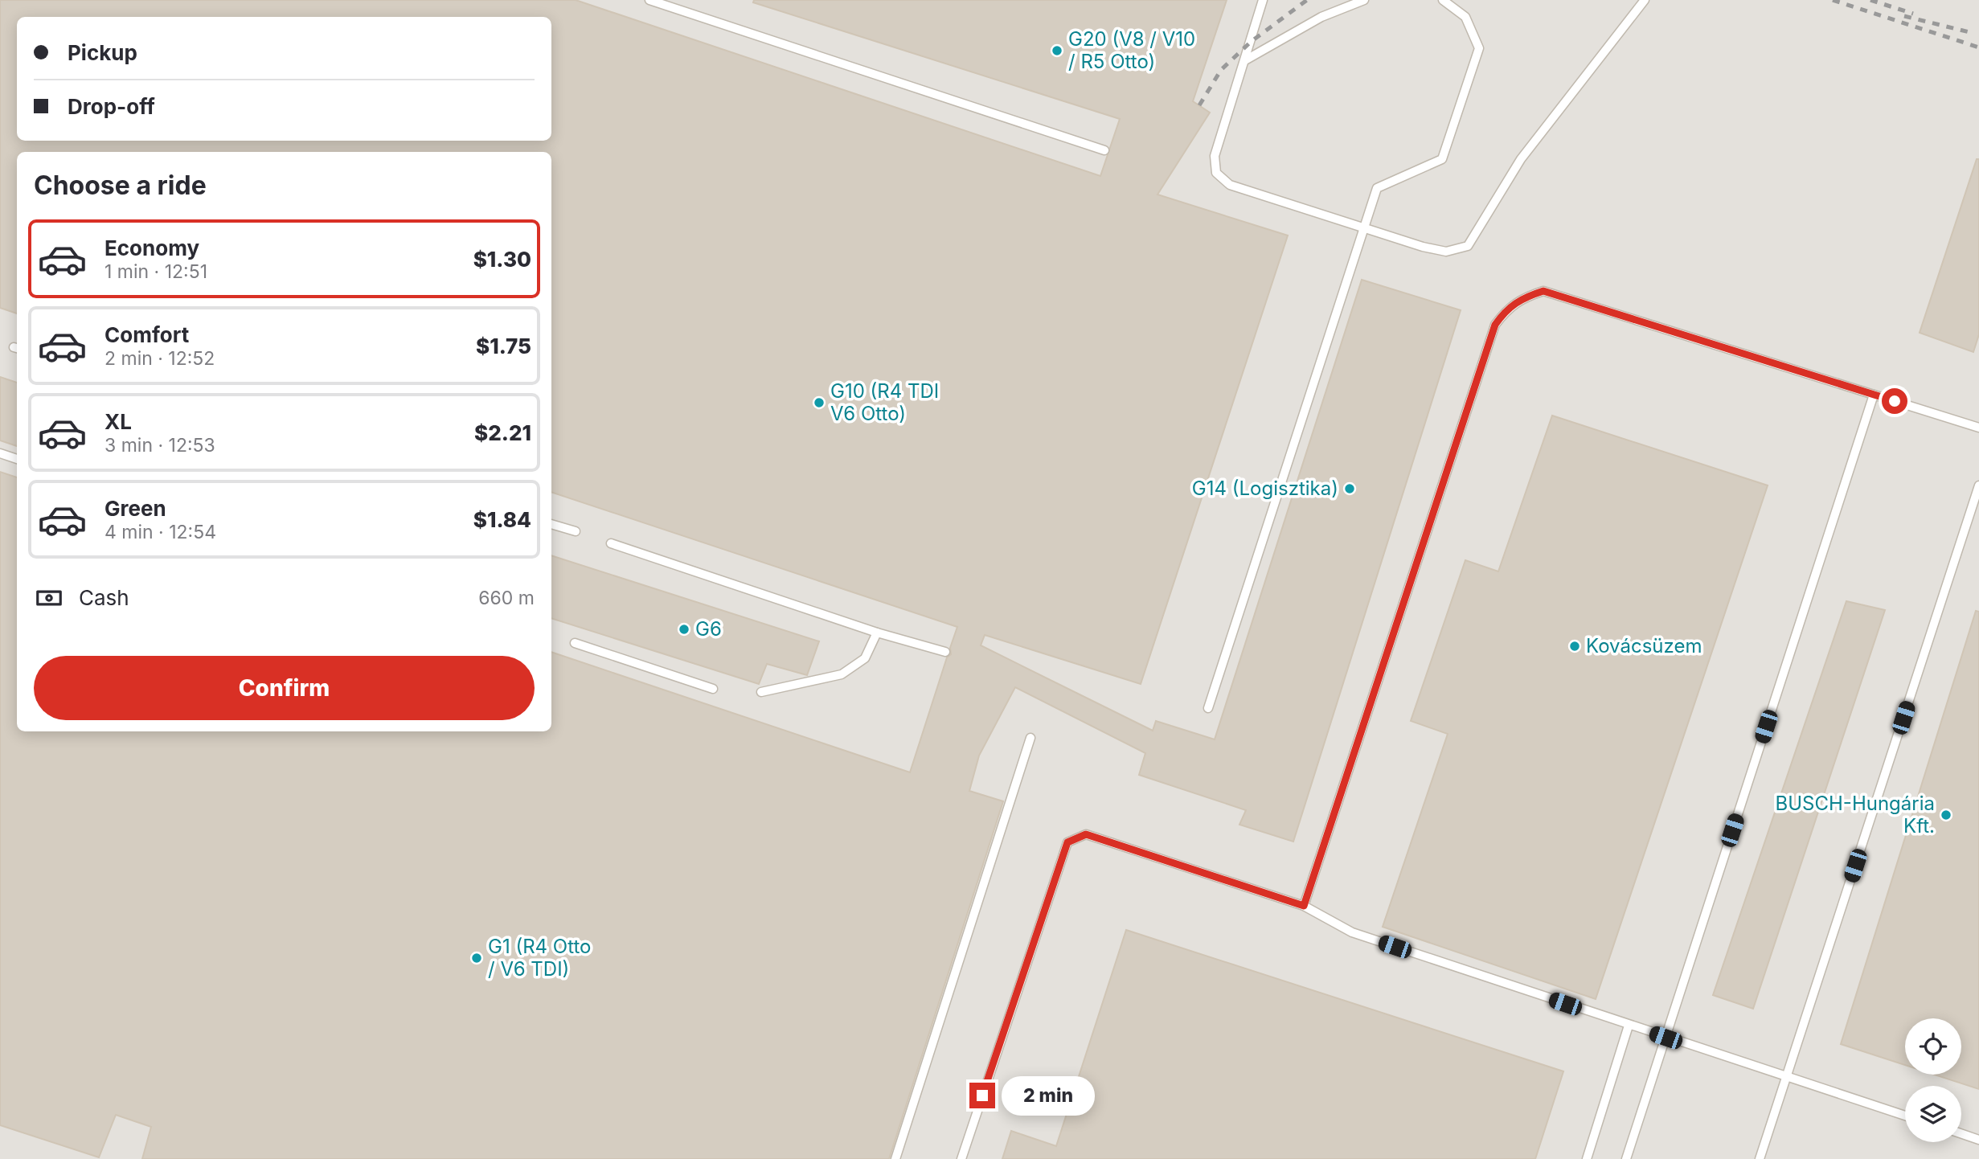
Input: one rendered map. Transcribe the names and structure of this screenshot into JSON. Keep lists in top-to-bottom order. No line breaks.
{"places":["G20 (V8 / V10 / R5 Otto)","G10 (R4 TDI V6 Otto)","G14 (Logisztika)","G6","Kovácsüzem","BUSCH-Hungária Kft.","G1 (R4 Otto / V6 TDI)"],"page":{"banner":["Pickup","Drop-off"],"heading":"Choose a ride","list":[{"name":"Economy","note":"1 min · 12:51","value":"$1.30"},{"name":"Comfort","note":"2 min · 12:52","value":"$1.75"},{"name":"XL","note":"3 min · 12:53","value":"$2.21"},{"name":"Green","note":"4 min · 12:54","value":"$1.84"}],"pay":["Cash","660 m"],"buttons":"Confirm","bubble":"2 min"}}
